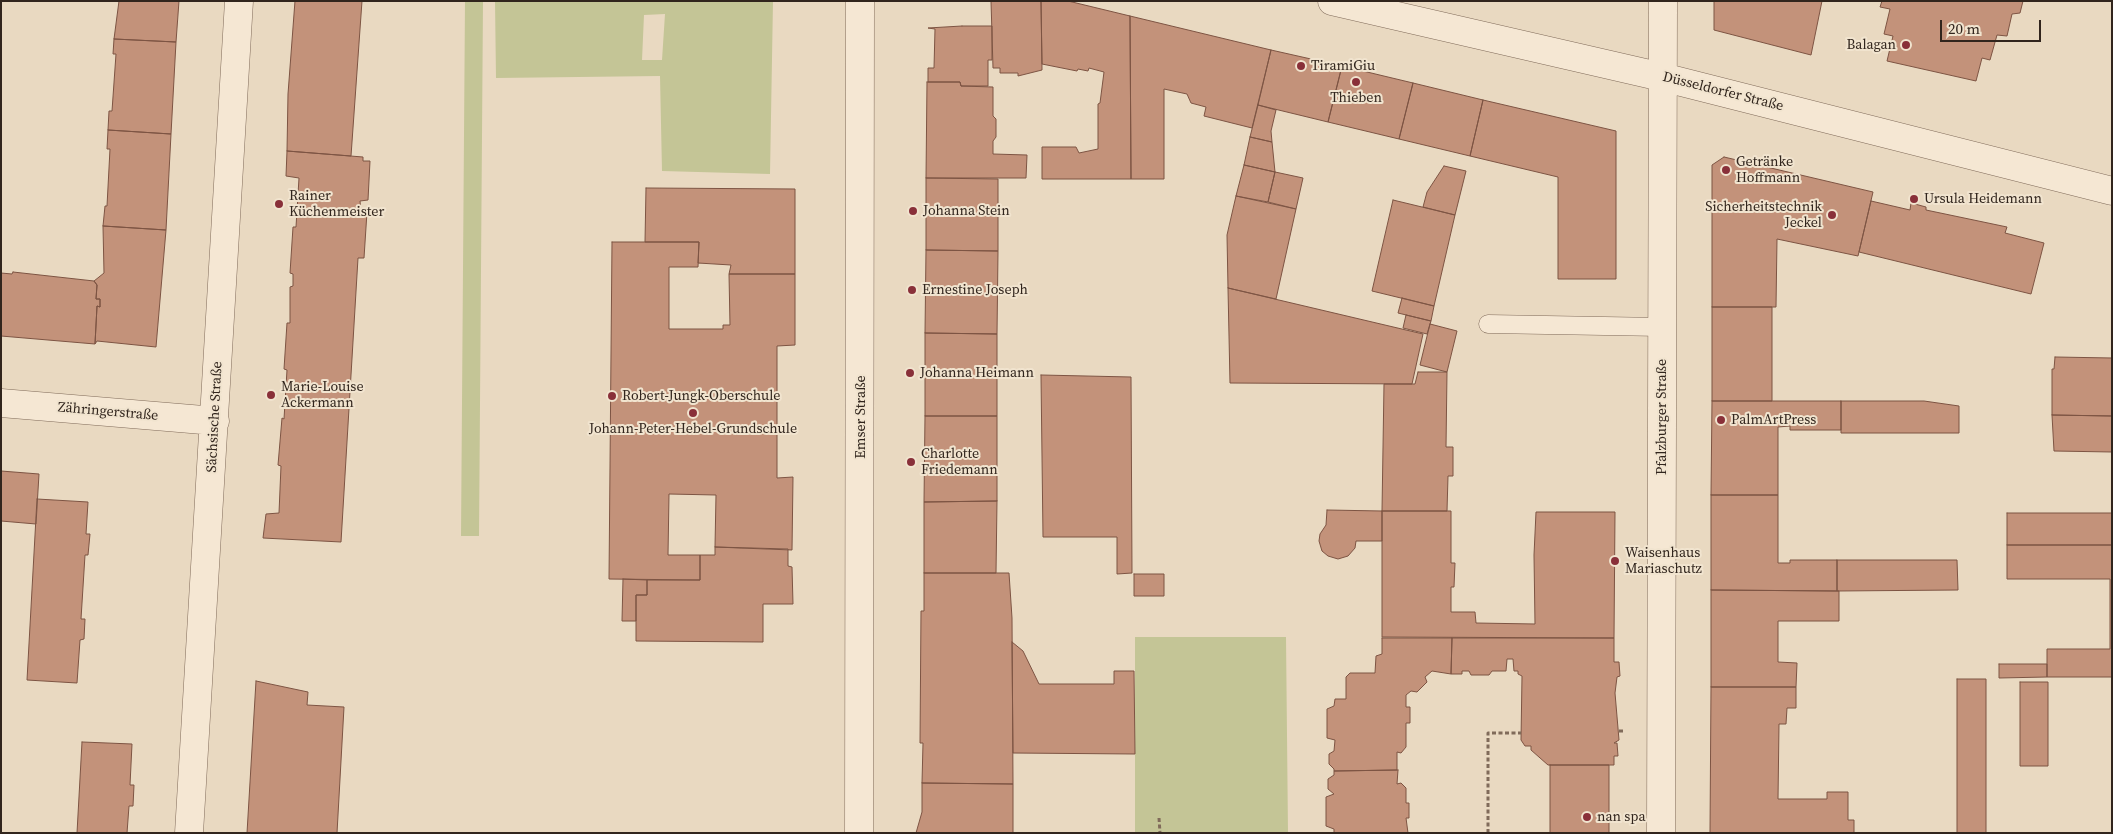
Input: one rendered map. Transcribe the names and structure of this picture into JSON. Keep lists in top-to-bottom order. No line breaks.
{"streets":{"street":["Düsseldorfer Straße","Zähringerstraße","Sächsische Straße","Emser Straße","Pfalzburger Straße"]},"crossings":[["Düsseldorfer Straße","Pfalzburger Straße"],["Zähringerstraße","Sächsische Straße"]],"places":["Balagan","TiramiGiu","Thieben","Getränke Hoffmann","Ursula Heidemann","Rainer Küchenmeister","Johanna Stein","Sicherheitstechnik Jeckel","Ernestine Joseph","Johanna Heimann","Marie-Louise Ackermann","Robert-Jungk-Oberschule","Johann-Peter-Hebel-Grundschule","PalmArtPress","Charlotte Friedemann","Waisenhaus Mariaschutz","nan spa"],"scale_bar":"20 m"}
